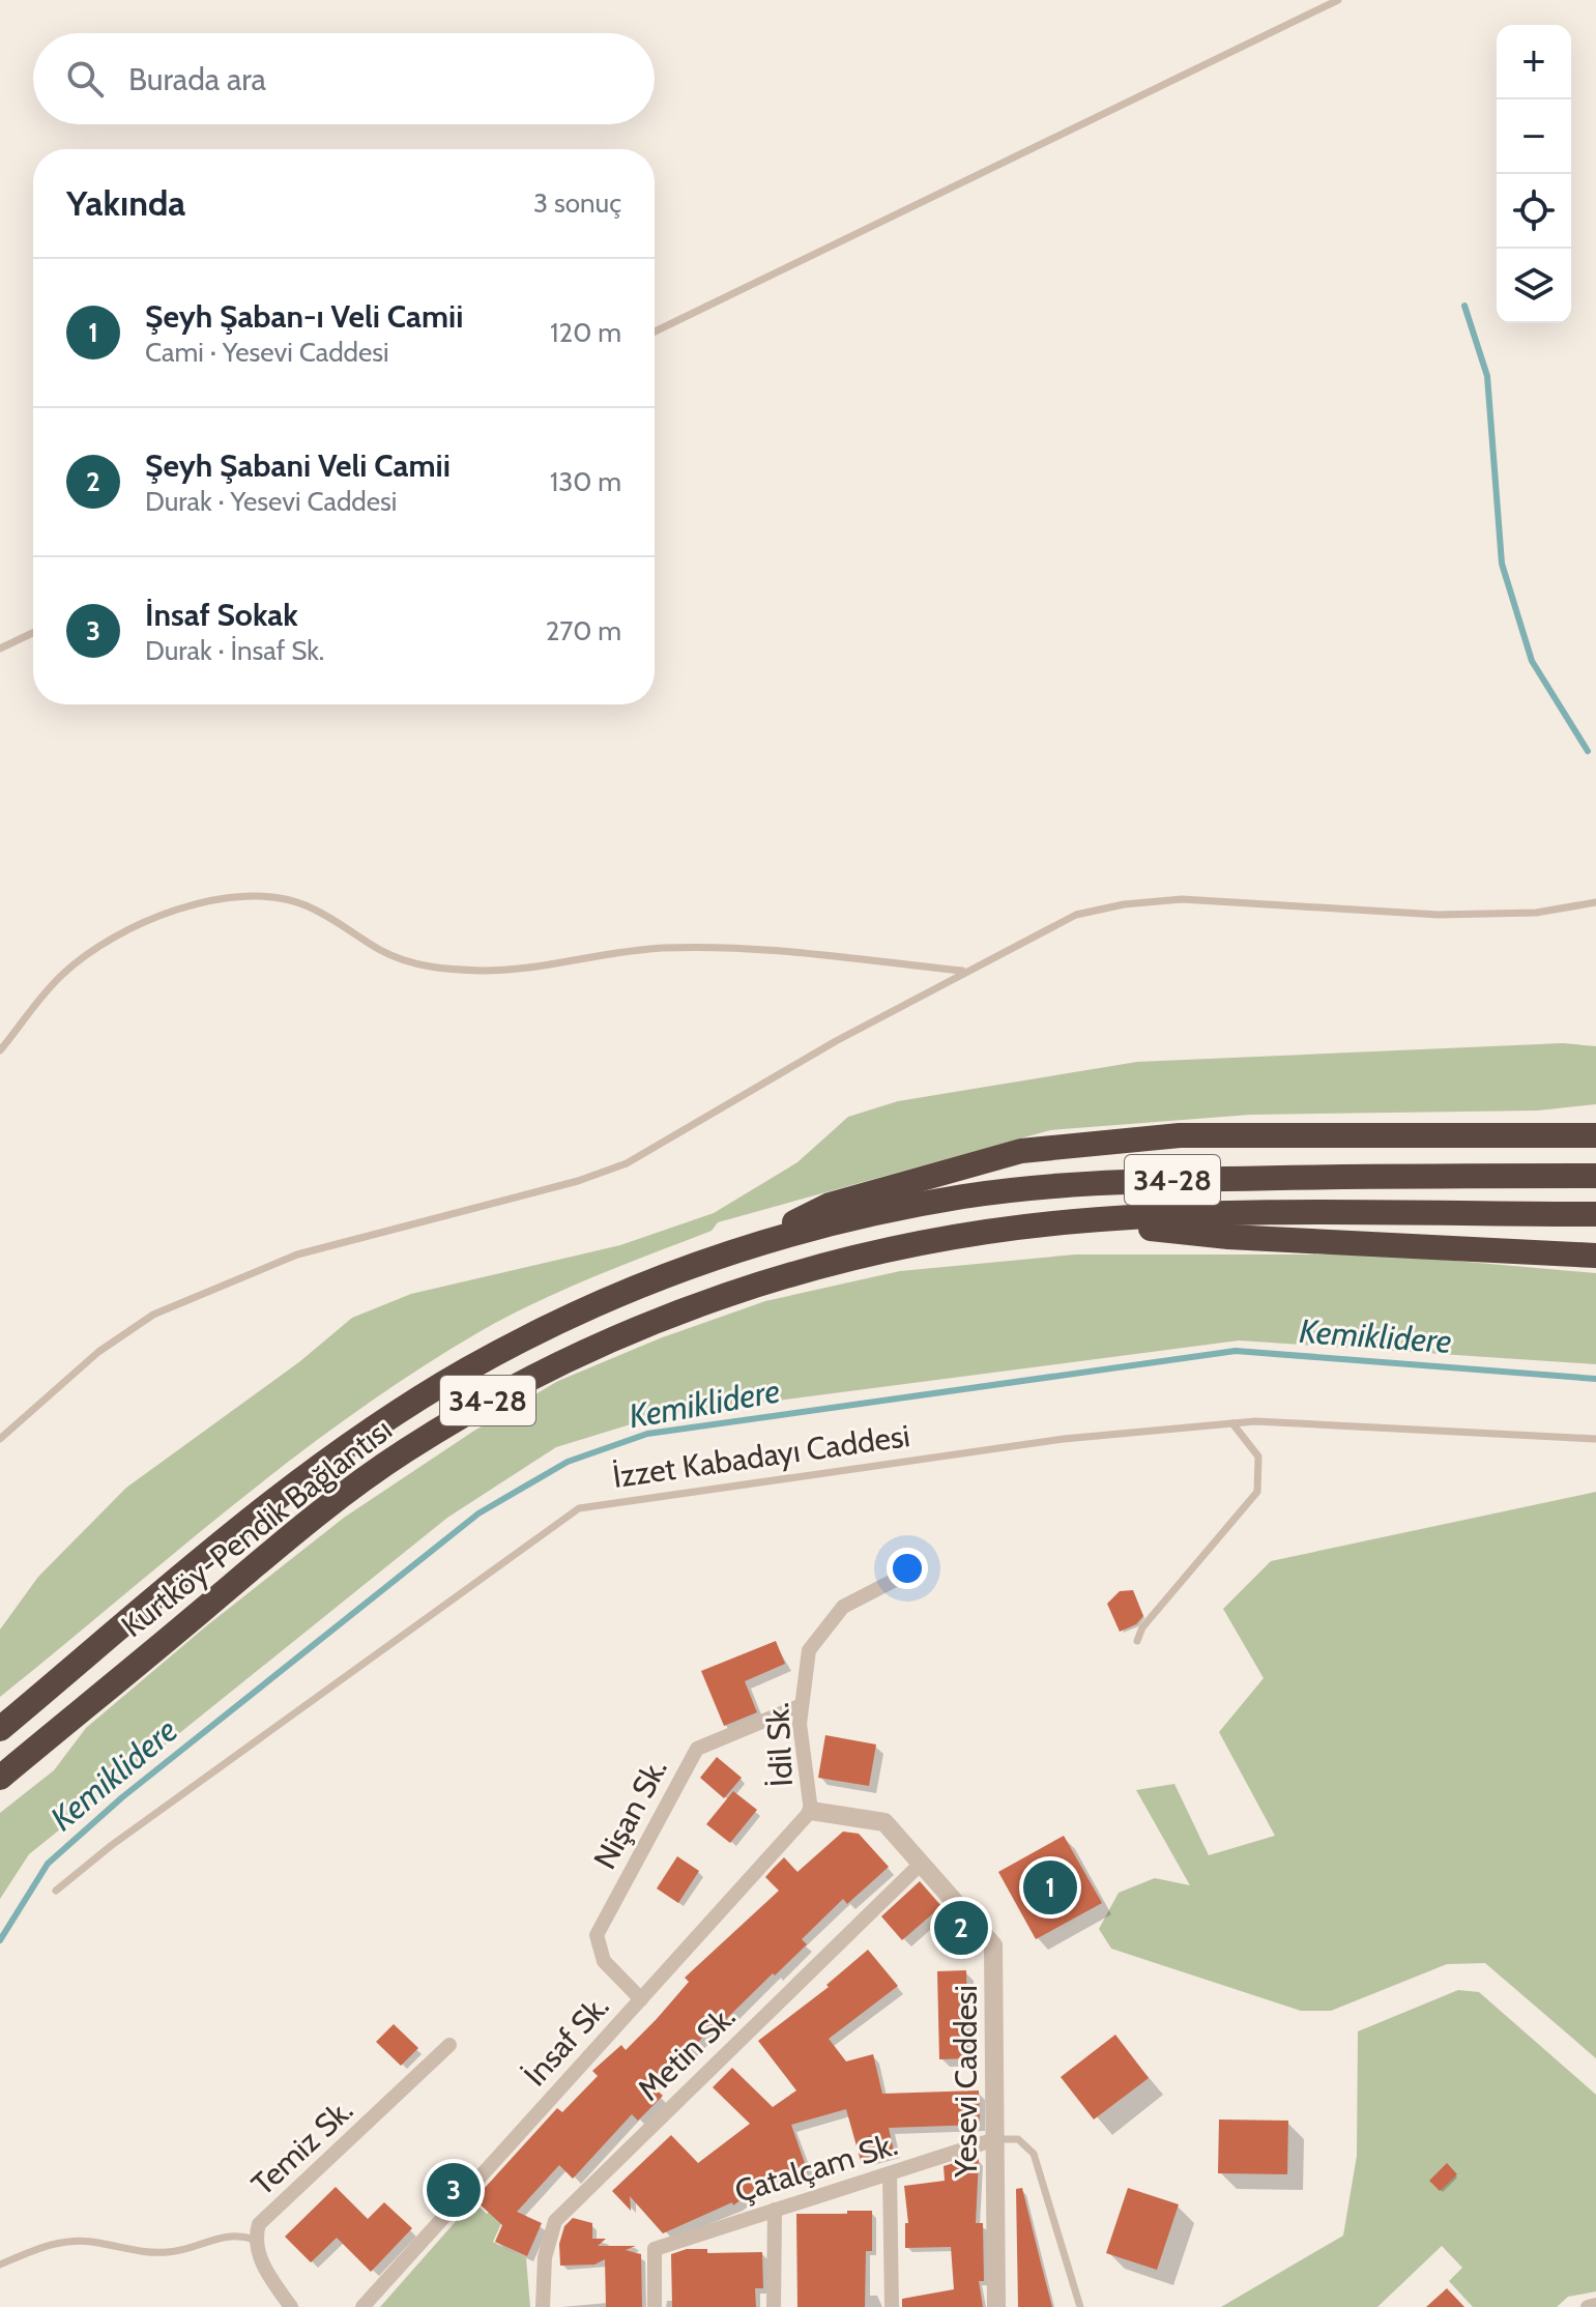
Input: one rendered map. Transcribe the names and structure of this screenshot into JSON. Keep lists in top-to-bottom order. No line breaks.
{"streets":{"highway":["34-28","Kurtköy-Pendik Bağlantısı"],"street":["İdil Sk.","Nişan Sk.","İnsaf Sk.","Metin Sk.","Yesevi Caddesi","Temiz Sk.","Çatalçam Sk."],"lane":["İzzet Kabadayı Caddesi"]},"crossings":[["İdil Sk.","Nişan Sk."],["İdil Sk.","İnsaf Sk."],["İdil Sk.","Yesevi Caddesi"],["Nişan Sk.","İnsaf Sk."],["İnsaf Sk.","Yesevi Caddesi"],["Metin Sk.","Yesevi Caddesi"],["Yesevi Caddesi","Çatalçam Sk."]],"water":["Kemiklidere"],"page":{"map_buttons":["+","−"],"search":"Burada ara","heading":["Yakında","3 sonuç"],"list":[{"mark":"1","name":"Şeyh Şaban-ı Veli Camii","note":"Cami · Yesevi Caddesi","value":"120 m"},{"mark":"2","name":"Şeyh Şabani Veli Camii","note":"Durak · Yesevi Caddesi","value":"130 m"},{"mark":"3","name":"İnsaf Sokak","note":"Durak · İnsaf Sk.","value":"270 m"}],"pins":["1","2","3"]}}
